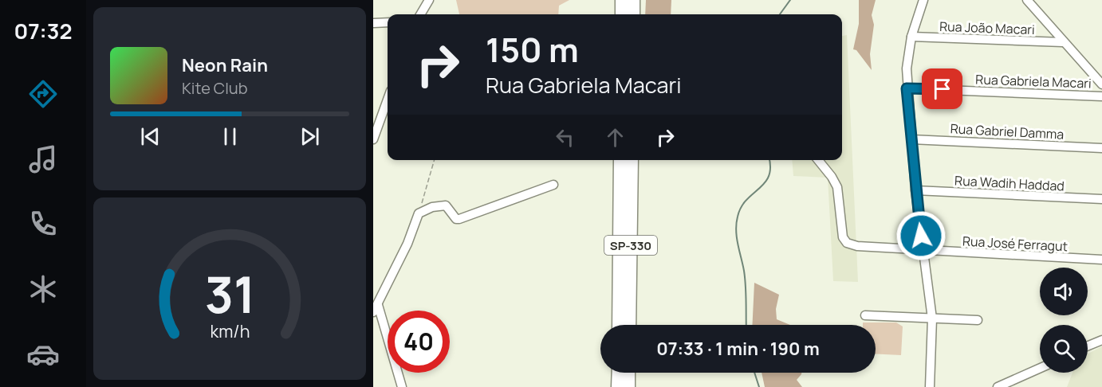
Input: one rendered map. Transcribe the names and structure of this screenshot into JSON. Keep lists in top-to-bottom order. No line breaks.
{"streets":{"highway":["SP-330"],"street":["Rua João Macari","Rua Gabriela Macari","Rua Gabriel Damma","Rua Wadih Haddad","Rua José Ferragut"]},"page":{"tabs":"07:32","turn":["150 m","Rua Gabriela Macari"],"song":["Neon Rain","Kite Club"],"limit":"40","trip":"07:33 · 1 min · 190 m","gauge":["31","km/h"]}}
